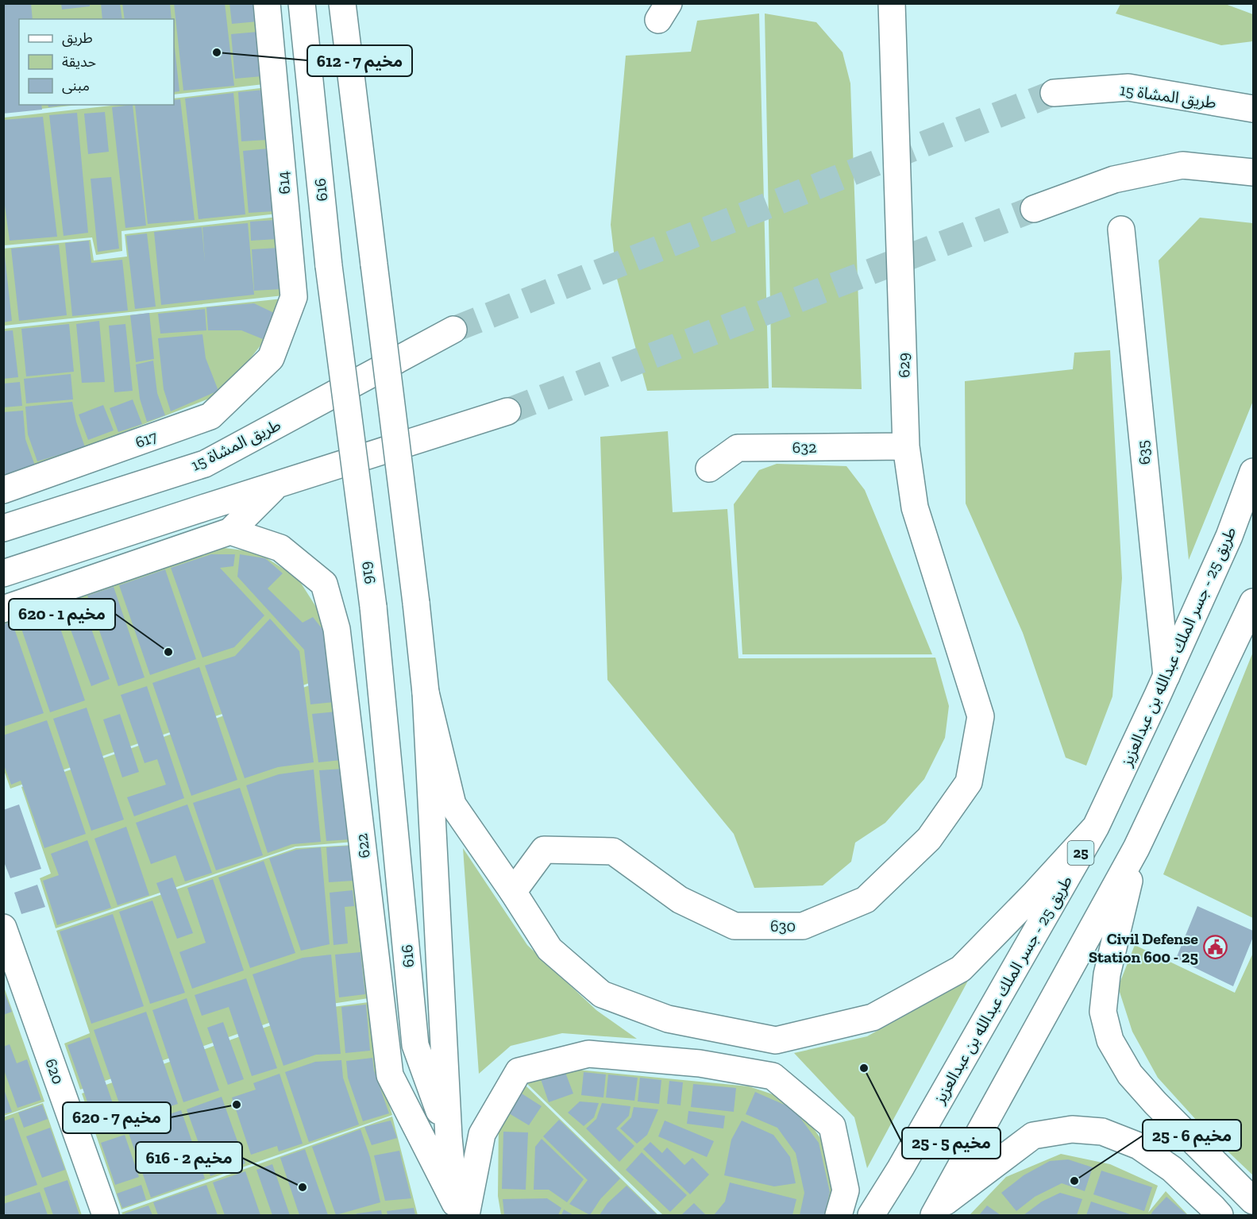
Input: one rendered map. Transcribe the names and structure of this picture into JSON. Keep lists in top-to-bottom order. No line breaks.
{"streets":{"street":["طريق المشاة 15","614","616","629","617","632","635","طريق 25 - جسر الملك عبدالله بن عبدالعزيز","622","25","630","620"]},"crossings":[["614","617"],["616","622"],["629","632"],["629","630"],["635","طريق 25 - جسر الملك عبدالله بن عبدالعزيز"]],"places":{"other":["مخيم 7 - 612","مخيم 1 - 620","مخيم 5 - 25","مخيم 7 - 620","مخيم 6 - 25","مخيم 2 - 616"],"public building":["Civil Defense Station 600 - 25"]},"legend":["طريق","حديقة","مبنى"]}
